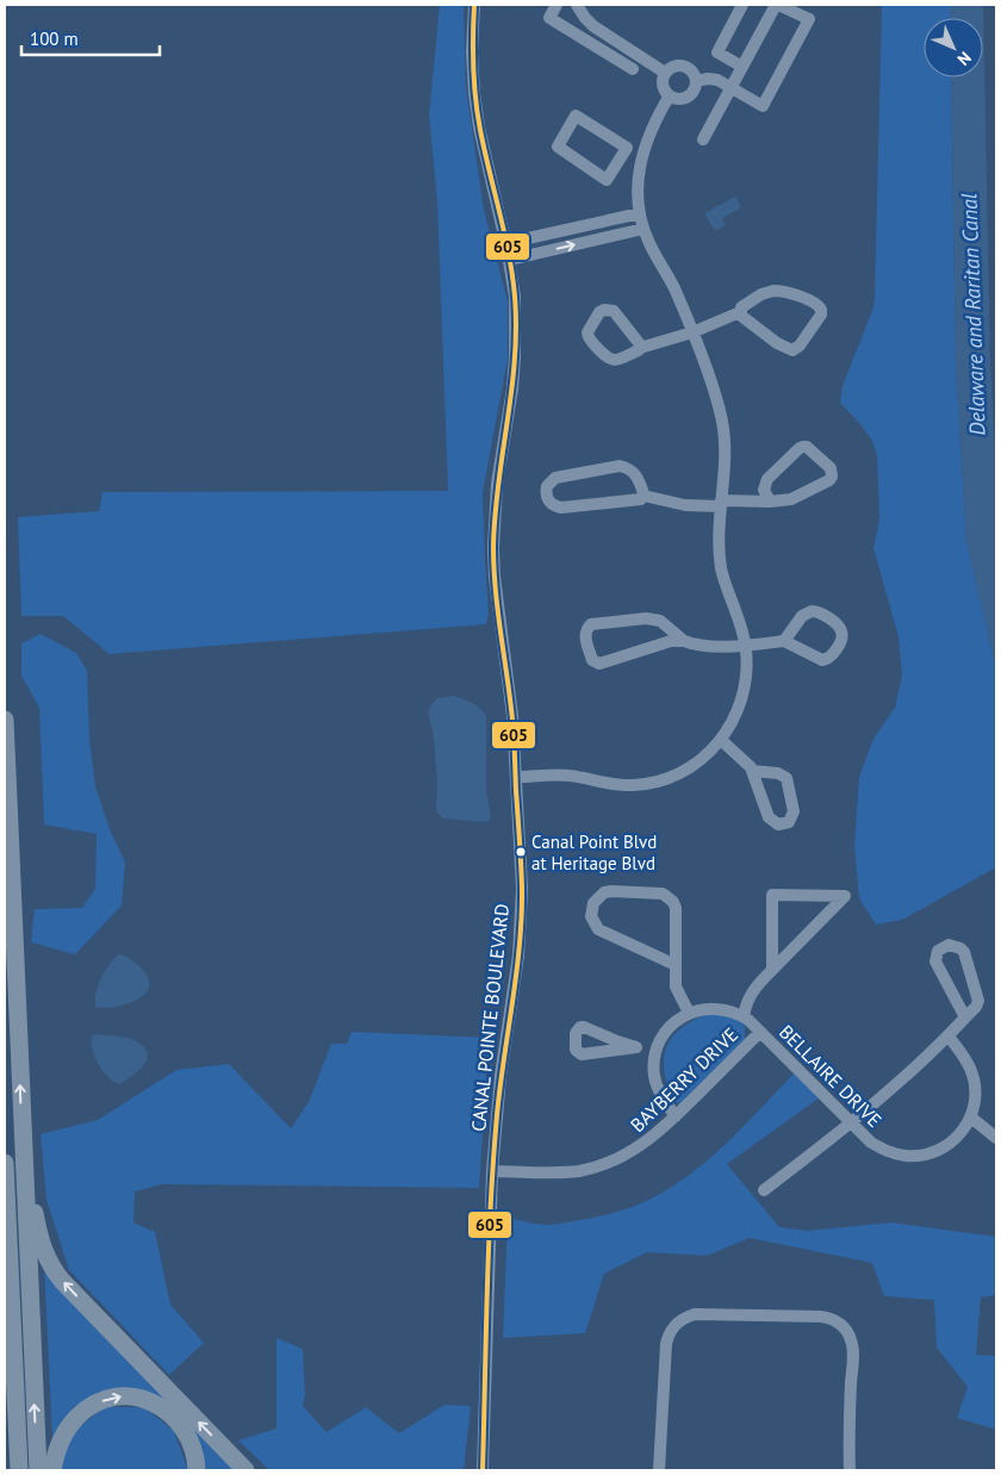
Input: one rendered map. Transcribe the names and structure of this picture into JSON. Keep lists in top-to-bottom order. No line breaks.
{"streets":{"street":["CANAL POINTE BOULEVARD","BELLAIRE DRIVE","BAYBERRY DRIVE"]},"crossings":[["CANAL POINTE BOULEVARD","BAYBERRY DRIVE"],["BELLAIRE DRIVE","BAYBERRY DRIVE"]],"water":["Delaware and Raritan Canal"],"places":["Canal Point Blvd at Heritage Blvd"],"lines":["transit line 605"],"scale_bar":"100 m","north":"bottom right"}
